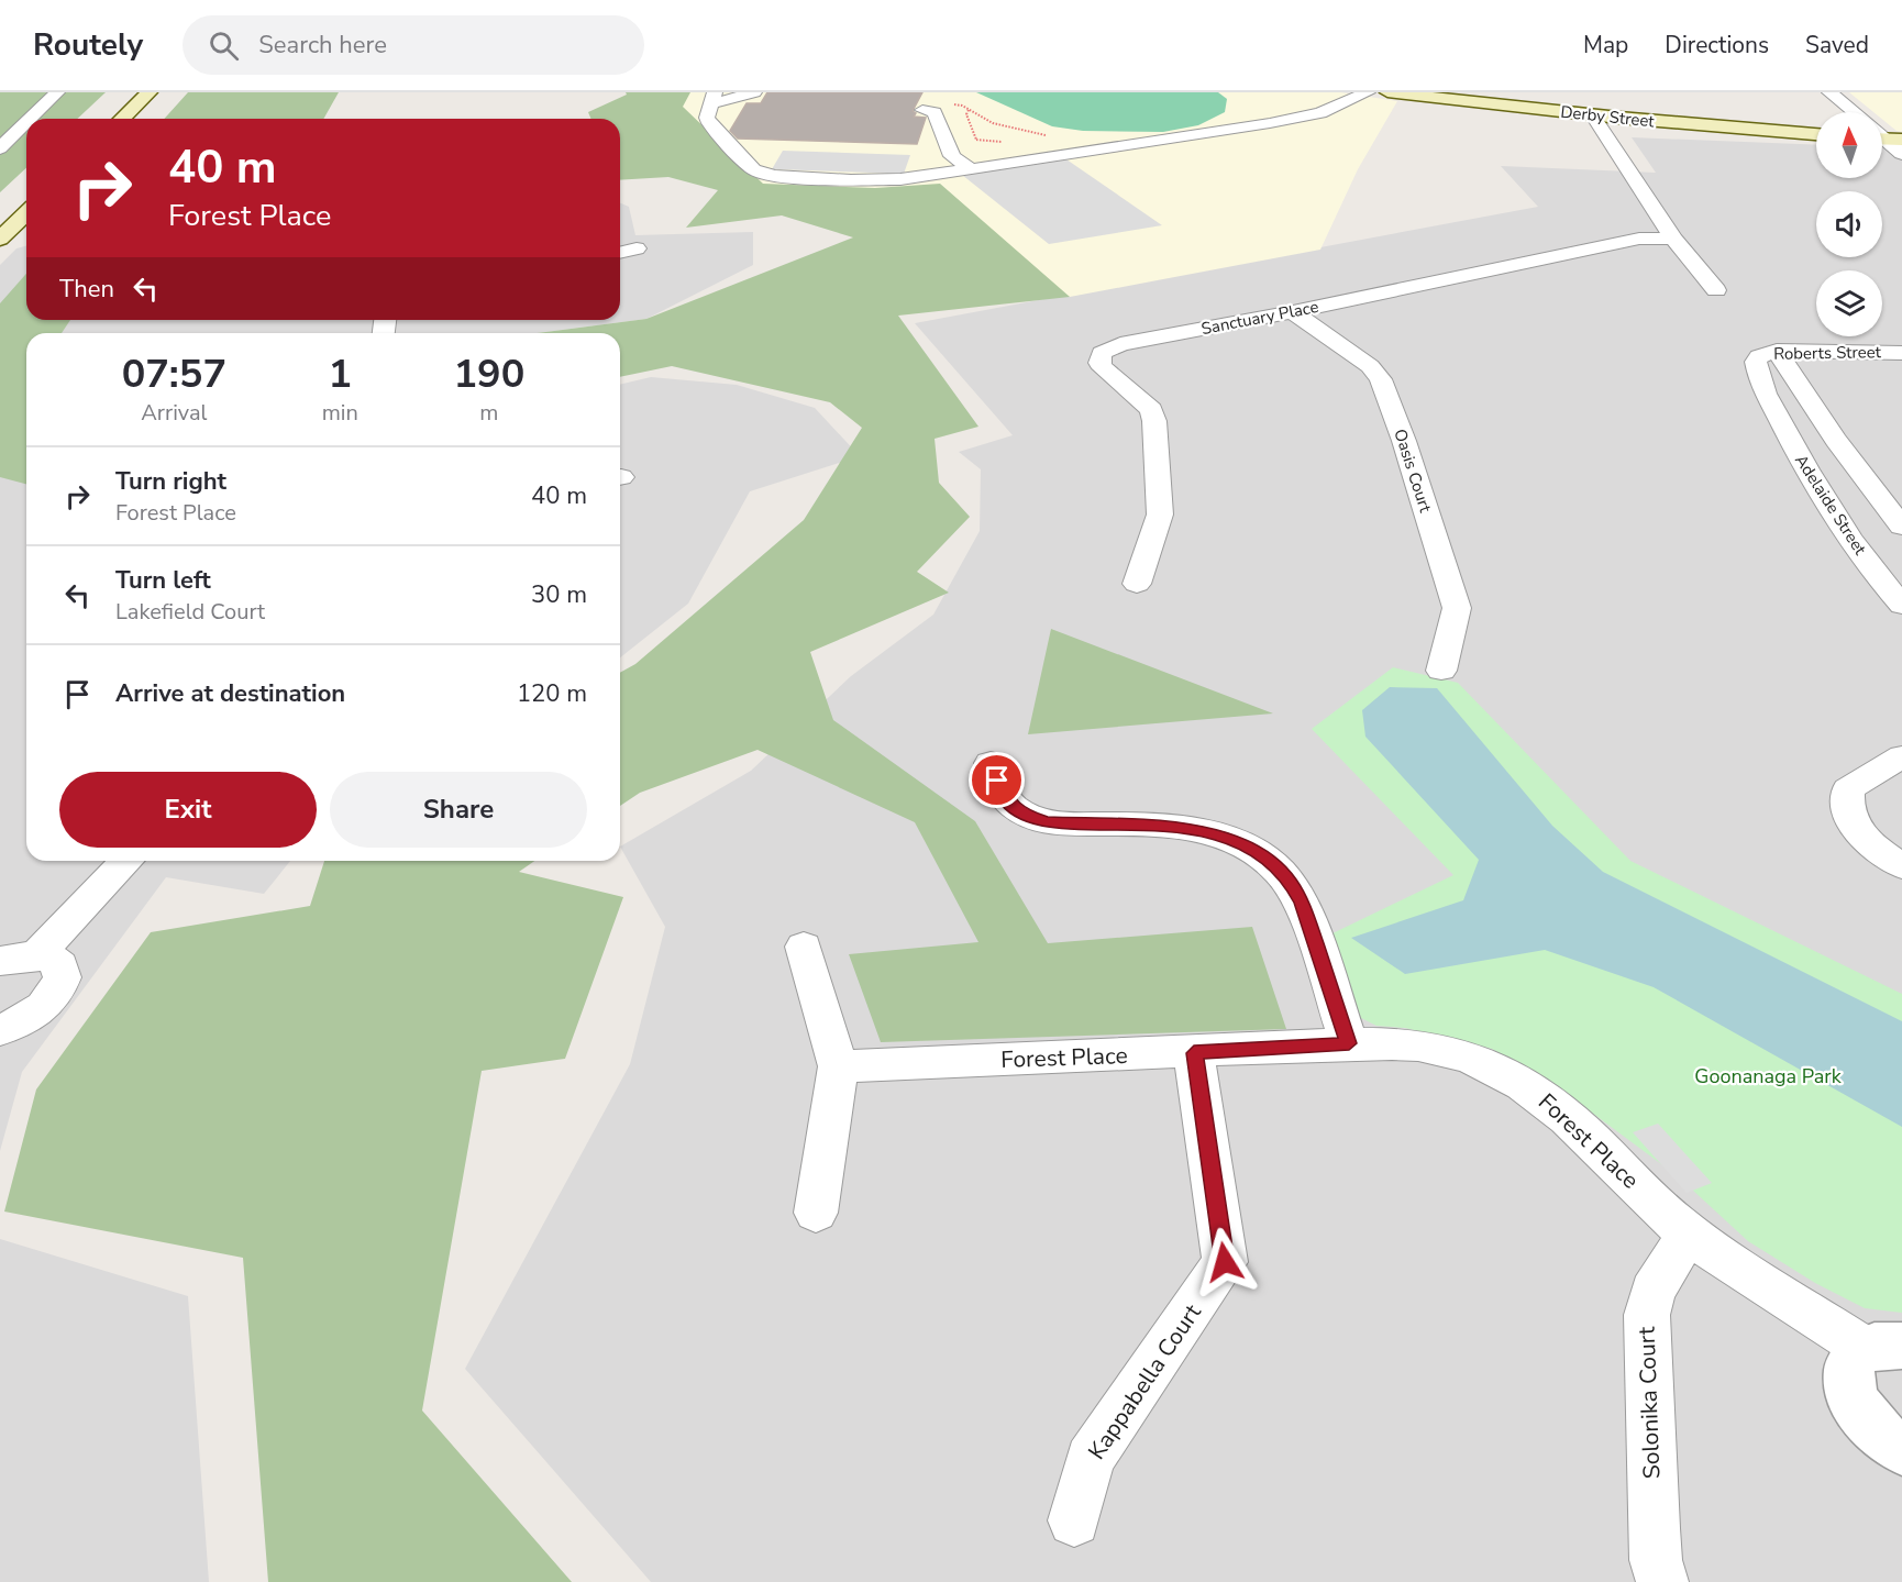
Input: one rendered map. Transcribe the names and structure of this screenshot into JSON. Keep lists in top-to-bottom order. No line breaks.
{"streets":{"main road":["Derby Street"],"street":["Sanctuary Place","Roberts Street","Oasis Court","Adelaide Street","Forest Place","Kappabella Court","Solonika Court"]},"crossings":[["Sanctuary Place","Oasis Court"],["Roberts Street","Adelaide Street"],["Forest Place","Kappabella Court"],["Forest Place","Solonika Court"]],"parks":["Goonanaga Park"],"north":"top","page":{"header":"Routely","search":"Search here","nav":["Map","Directions","Saved"],"turn":["40 m","Forest Place"],"then":"Then","eta":["07:57","Arrival","1","min","190","m"],"list":[{"name":"Turn right","note":"Forest Place","value":"40 m"},{"name":"Turn left","note":"Lakefield Court","value":"30 m"},{"name":"Arrive at destination","value":"120 m"}],"buttons":["Exit","Share"]}}
